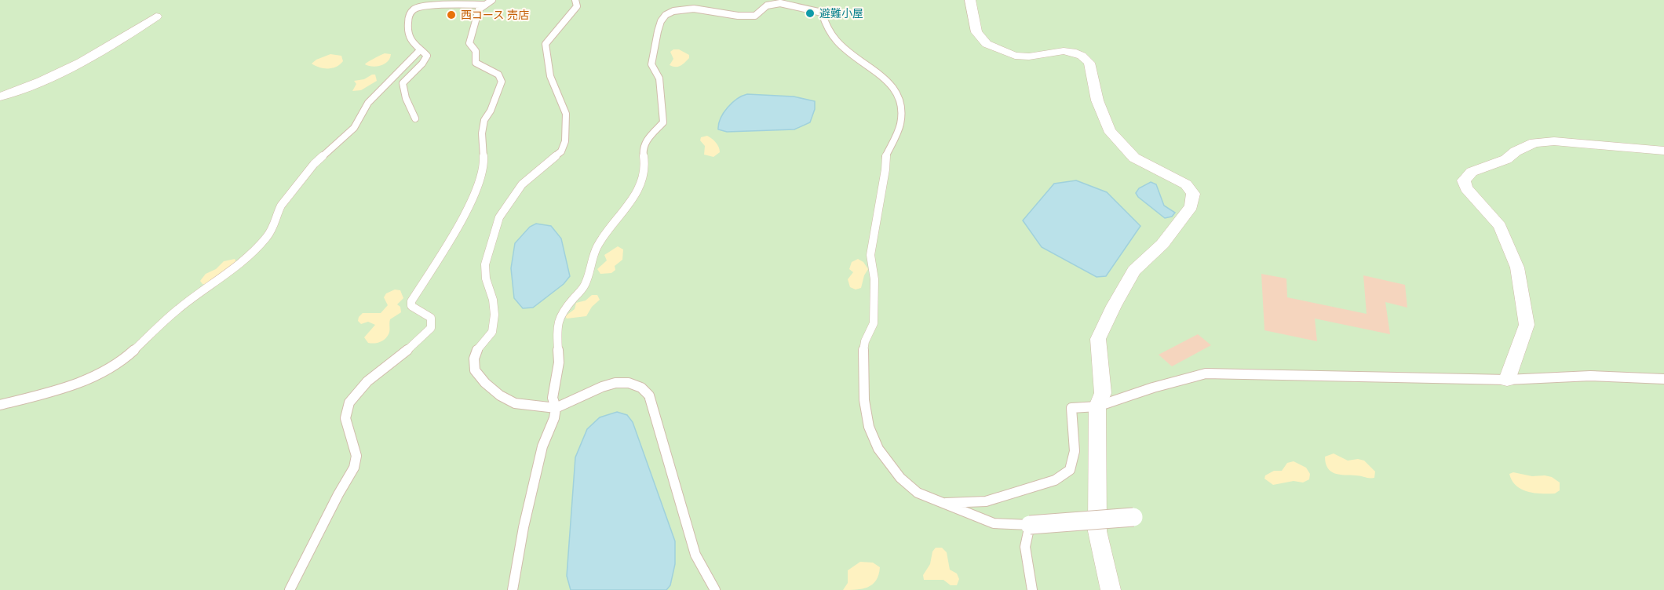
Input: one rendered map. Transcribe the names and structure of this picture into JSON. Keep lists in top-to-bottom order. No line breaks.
{"places":["避難小屋","西コース 売店"]}
